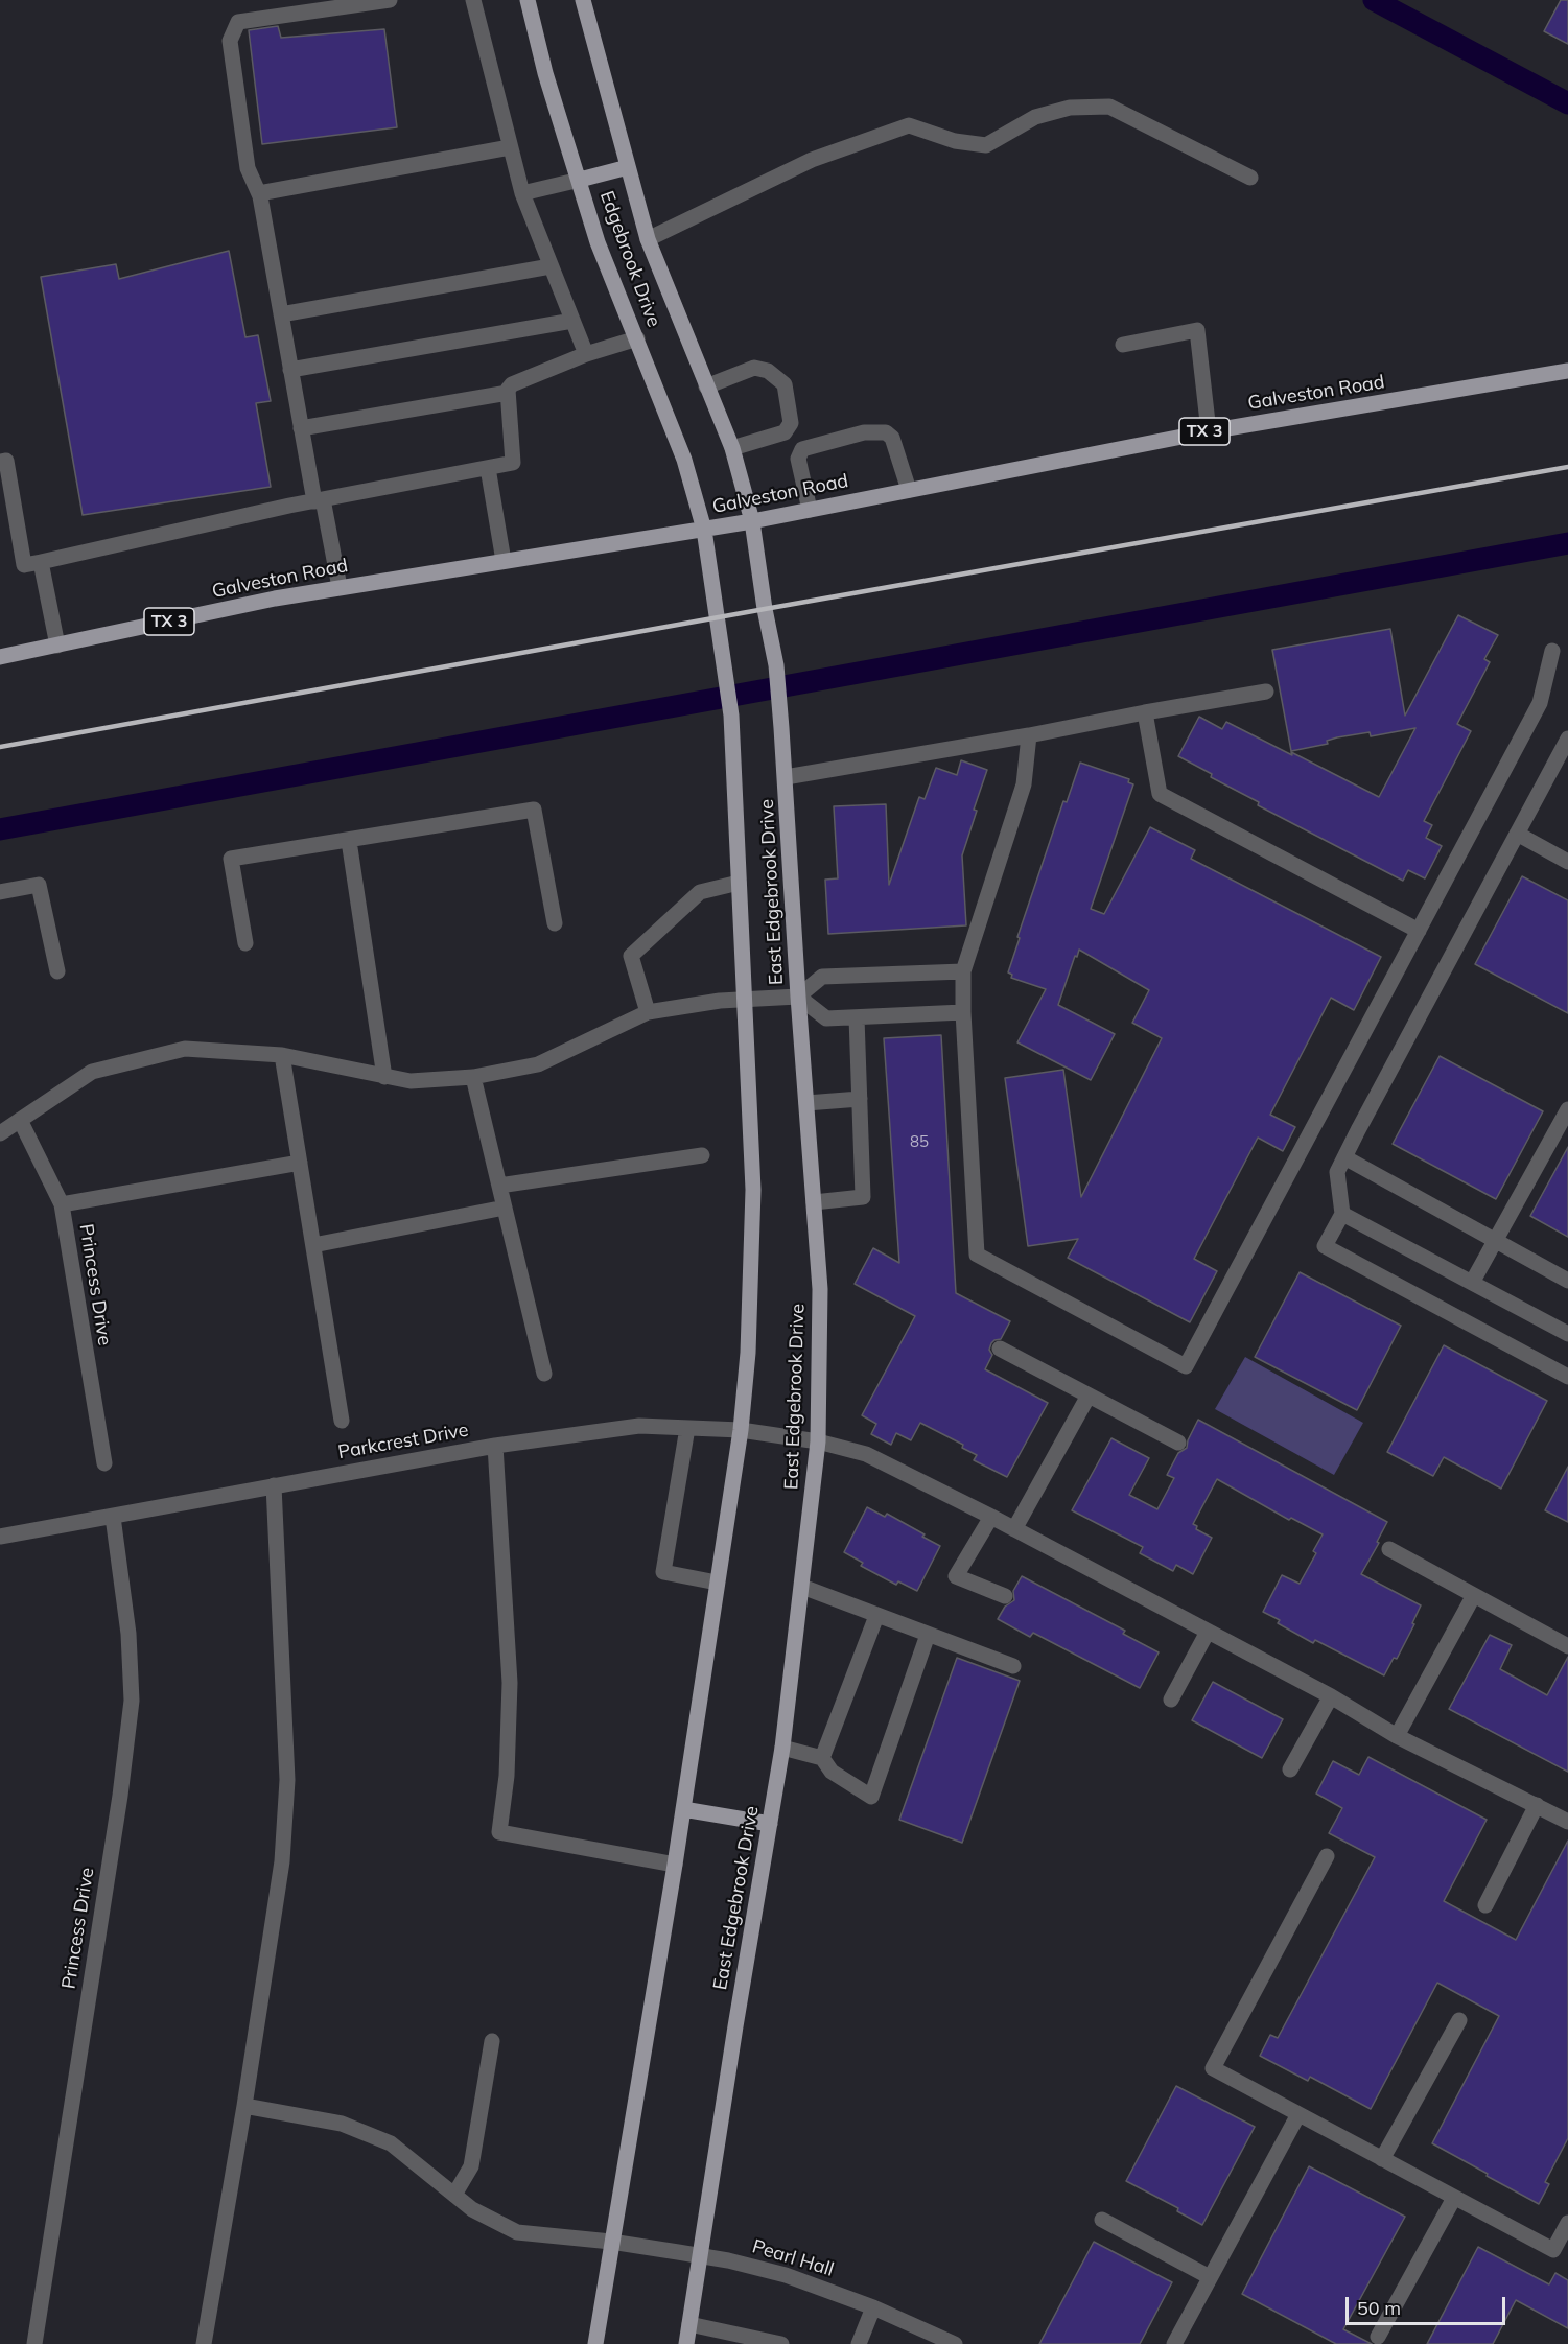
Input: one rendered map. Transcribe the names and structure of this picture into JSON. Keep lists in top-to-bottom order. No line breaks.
{"streets":{"main road":["Edgebrook Drive","Galveston Road","TX 3","East Edgebrook Drive"],"street":["Princess Drive","Parkcrest Drive","Pearl Hall"]},"crossings":[["Edgebrook Drive","Galveston Road"],["Edgebrook Drive","East Edgebrook Drive"],["Galveston Road","East Edgebrook Drive"],["East Edgebrook Drive","Parkcrest Drive"],["East Edgebrook Drive","Pearl Hall"],["Princess Drive","Parkcrest Drive"]],"house_numbers":["85"],"scale_bar":"50 m"}
